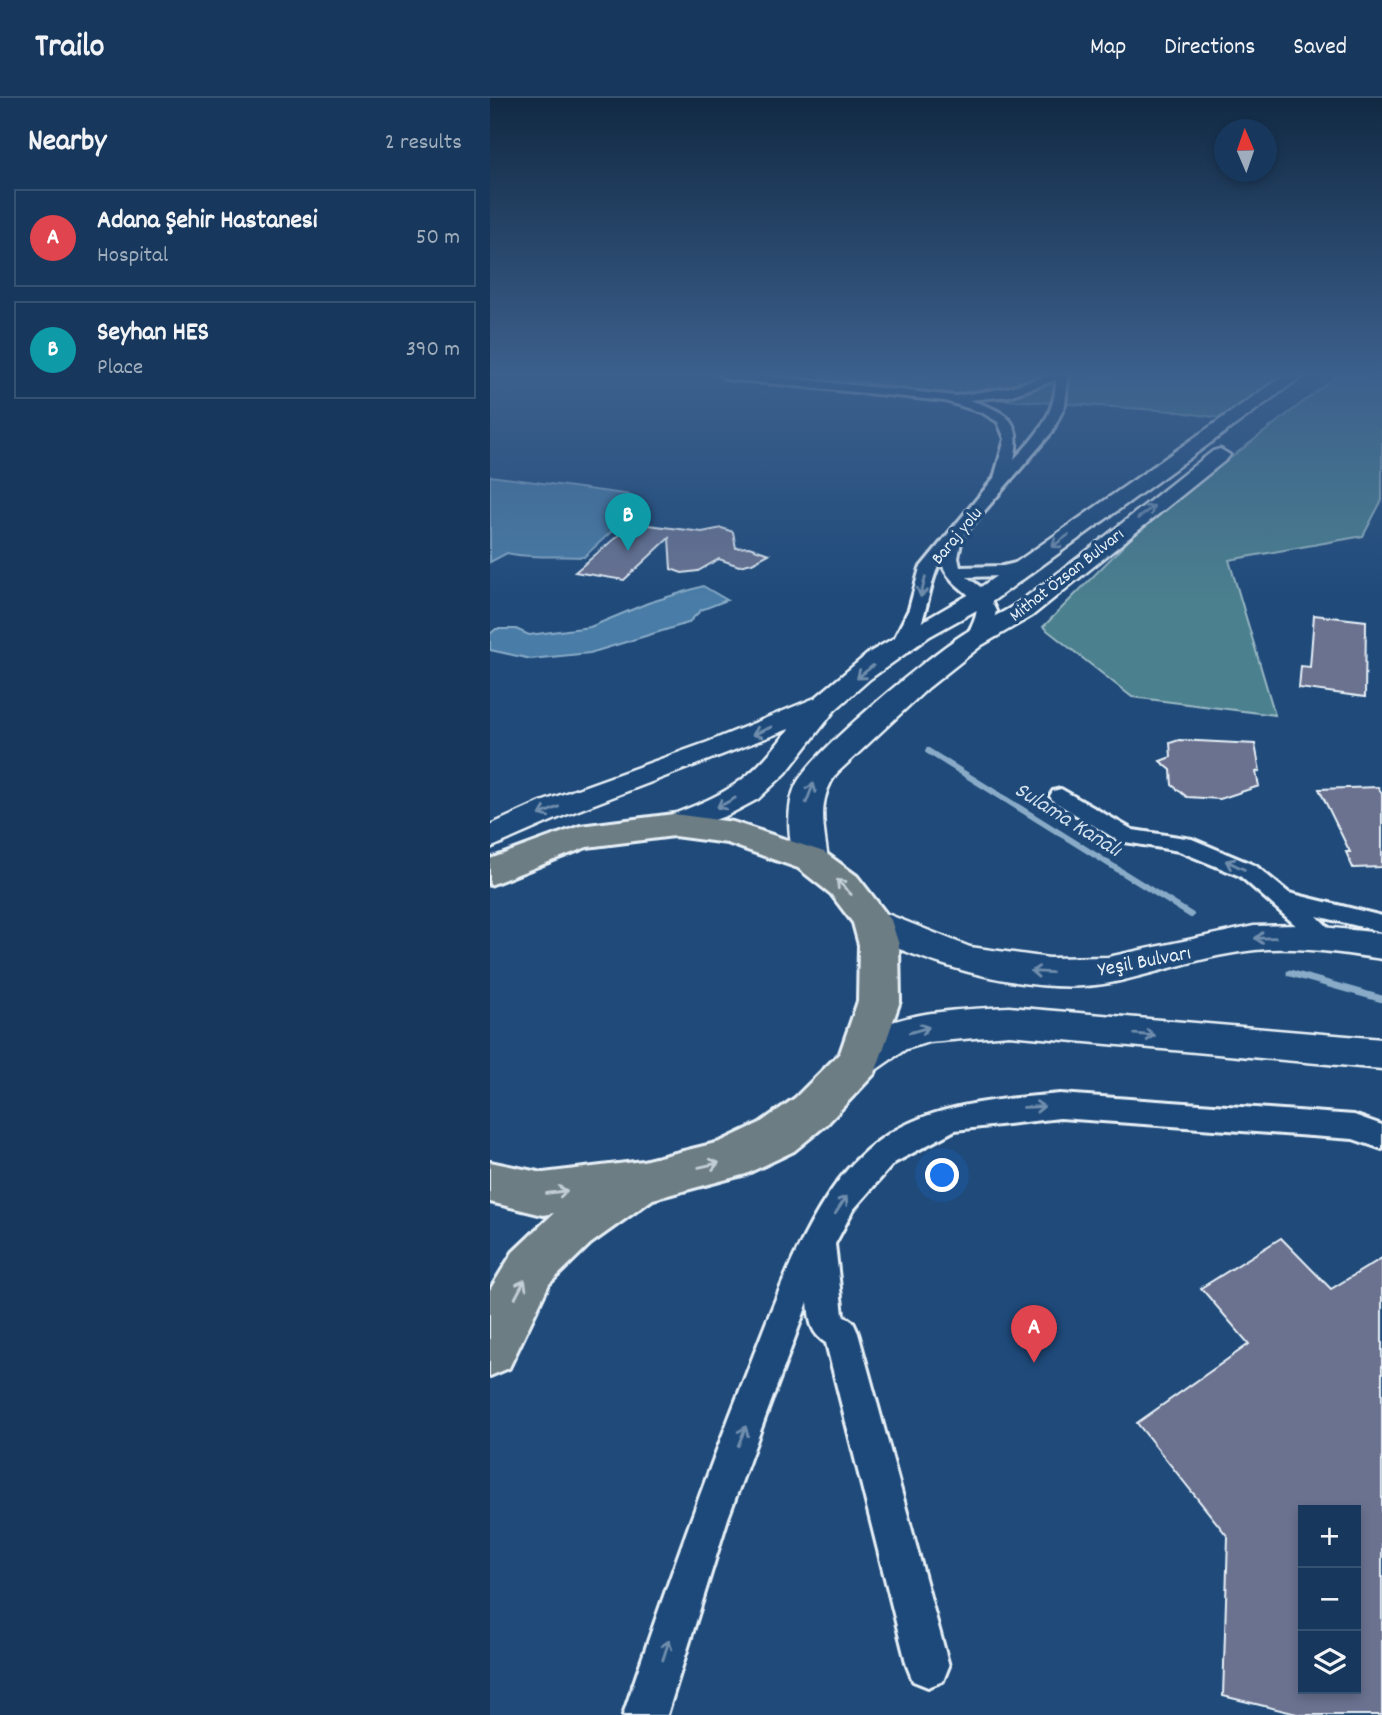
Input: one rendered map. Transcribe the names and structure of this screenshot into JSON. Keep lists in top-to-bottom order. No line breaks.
{"streets":{"main road":["Mithat Özsan Bulvarı","Yeşil Bulvarı"],"street":["Baraj yolu"]},"crossings":[["Baraj yolu","Mithat Özsan Bulvarı"]],"water":["Sulama Kanalı"],"north":"top","page":{"header":"Trailo","nav":["Map","Directions","Saved"],"heading":["Nearby","2 results"],"list":[{"mark":"A","name":"Adana Şehir Hastanesi","note":"Hospital","value":"50 m"},{"mark":"B","name":"Seyhan HES","note":"Place","value":"390 m"}],"pins":["B","A"],"map_buttons":["+","−"]}}
